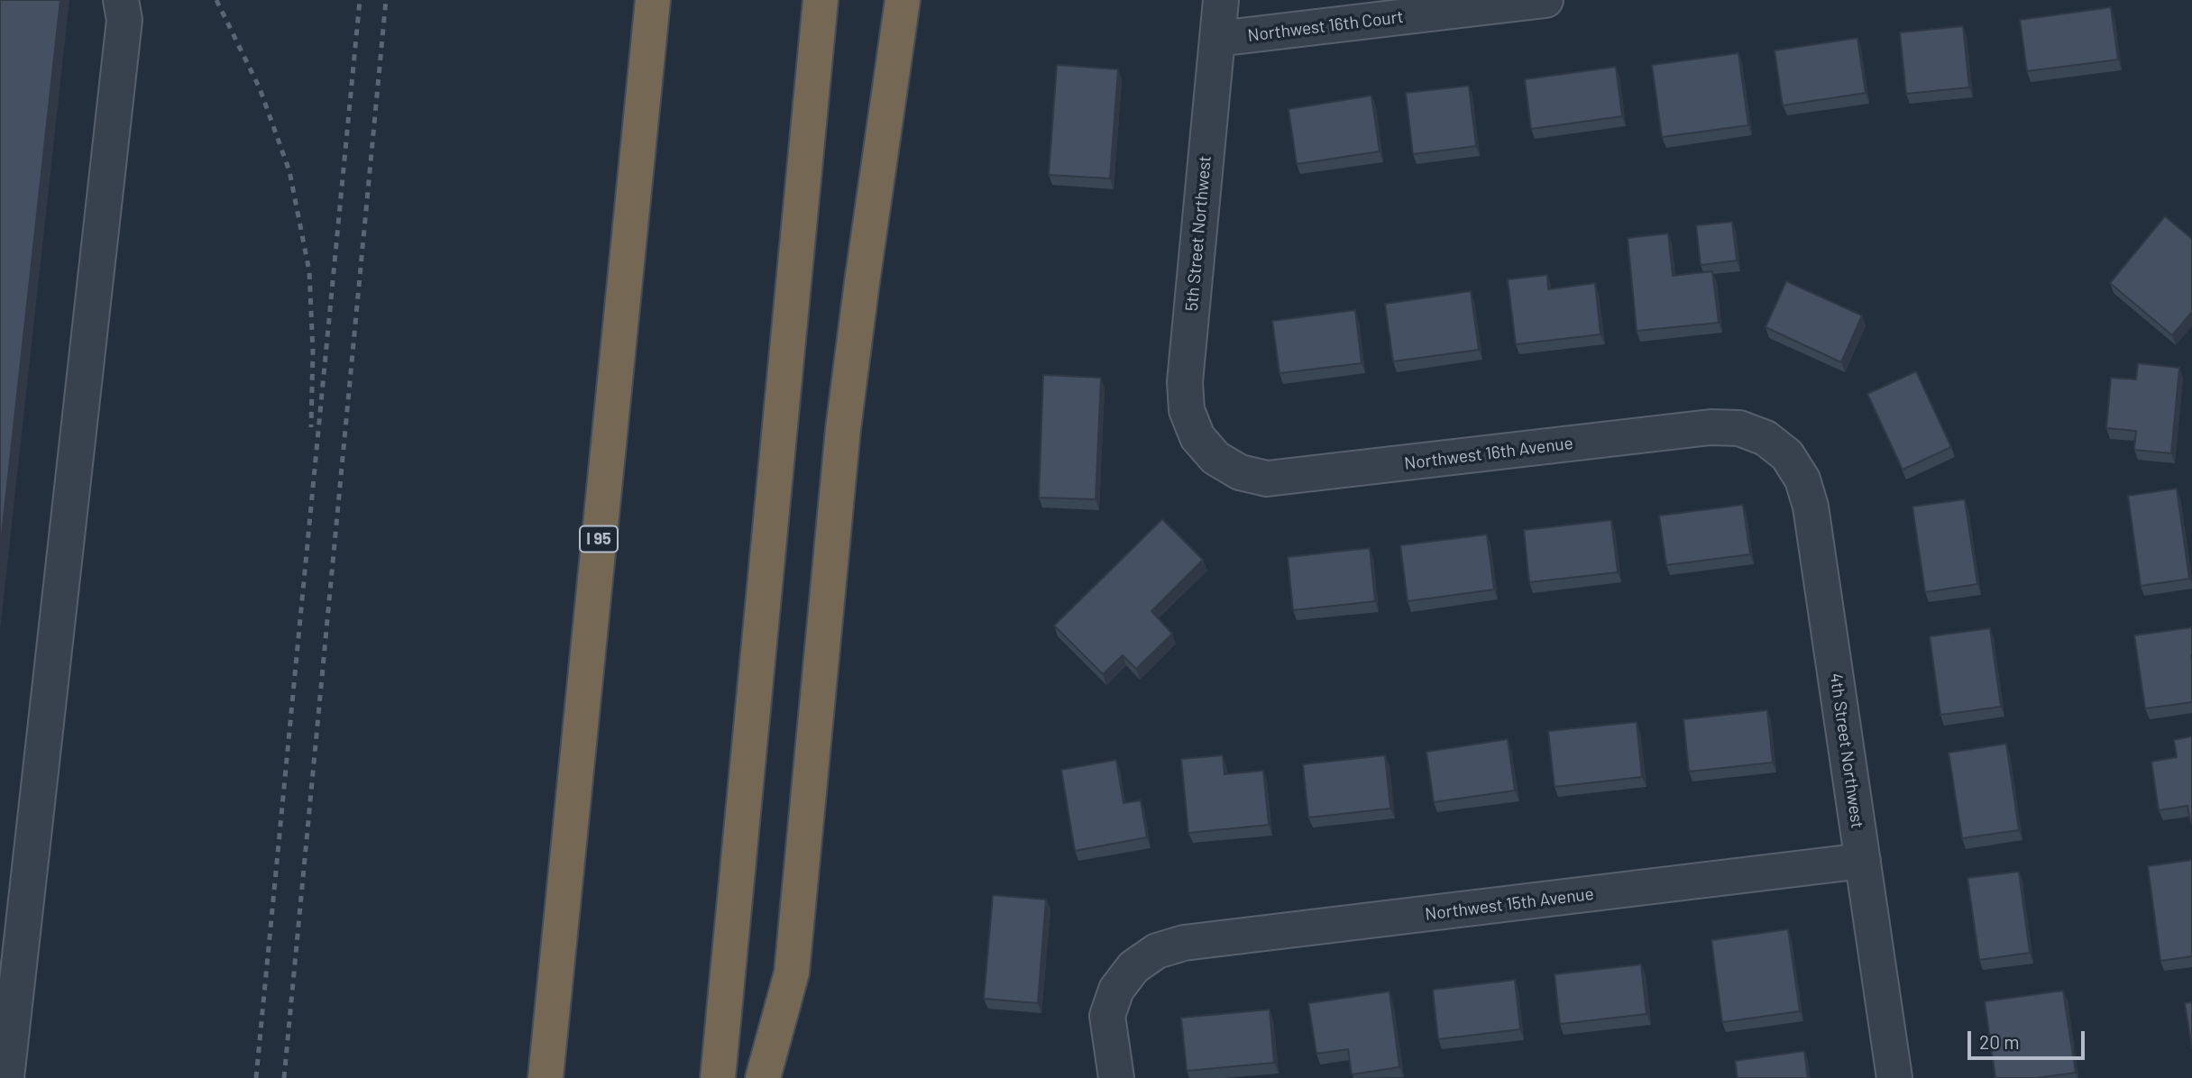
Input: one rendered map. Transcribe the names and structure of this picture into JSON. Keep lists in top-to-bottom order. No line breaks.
{"streets":{"highway":["I 95"],"street":["Northwest 16th Court","5th Street Northwest","Northwest 16th Avenue","4th Street Northwest","Northwest 15th Avenue"]},"crossings":[["Northwest 16th Court","5th Street Northwest"],["5th Street Northwest","Northwest 16th Avenue"],["Northwest 16th Avenue","4th Street Northwest"],["4th Street Northwest","Northwest 15th Avenue"]],"scale_bar":"20 m"}
